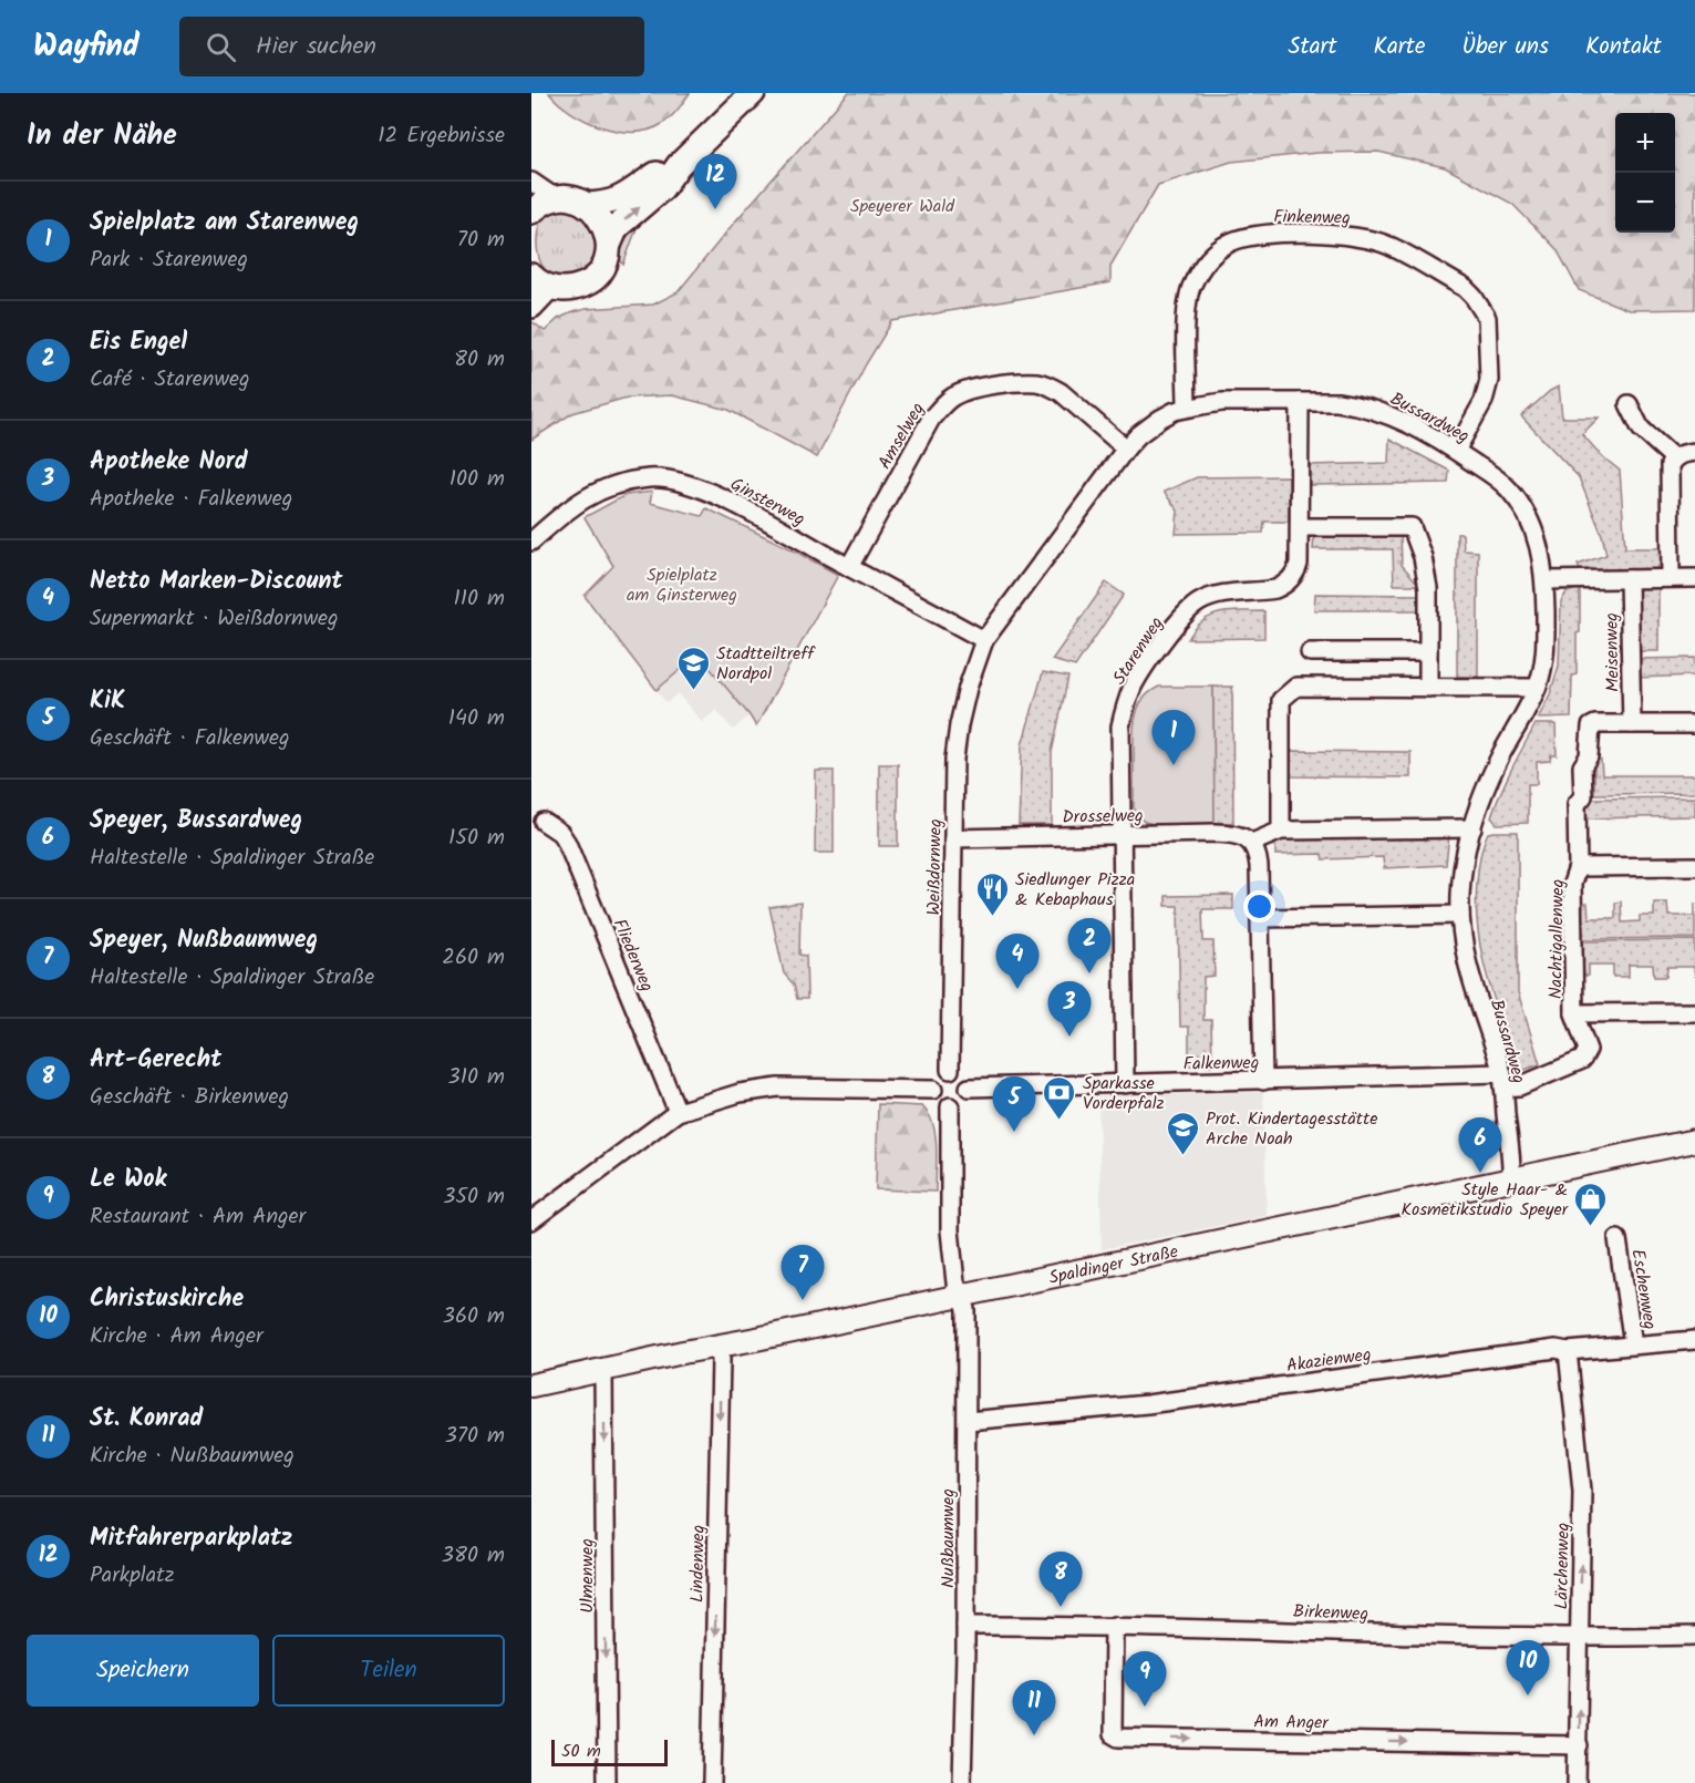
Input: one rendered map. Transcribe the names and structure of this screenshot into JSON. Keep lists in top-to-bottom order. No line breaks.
{"streets":{"street":["Finkenweg","Bussardweg","Amselweg","Ginsterweg","Starenweg","Meisenweg","Drosselweg","Weißdornweg","Nachtigallenweg","Fliederweg","Falkenweg","Spaldinger Straße","Eschenweg","Akazienweg","Nußbaumweg","Lindenweg","Lärchenweg","Ulmenweg","Birkenweg","Am Anger"]},"crossings":[["Finkenweg","Bussardweg"],["Bussardweg","Amselweg"],["Bussardweg","Ginsterweg"],["Bussardweg","Starenweg"],["Bussardweg","Weißdornweg"],["Bussardweg","Nachtigallenweg"],["Bussardweg","Falkenweg"],["Bussardweg","Spaldinger Straße"],["Amselweg","Ginsterweg"],["Ginsterweg","Weißdornweg"],["Starenweg","Drosselweg"],["Starenweg","Falkenweg"],["Meisenweg","Nachtigallenweg"],["Drosselweg","Weißdornweg"],["Weißdornweg","Falkenweg"],["Nachtigallenweg","Falkenweg"],["Spaldinger Straße","Nußbaumweg"],["Spaldinger Straße","Lindenweg"],["Spaldinger Straße","Ulmenweg"],["Eschenweg","Akazienweg"],["Akazienweg","Nußbaumweg"],["Akazienweg","Lärchenweg"],["Nußbaumweg","Birkenweg"],["Lärchenweg","Birkenweg"],["Lärchenweg","Am Anger"],["Birkenweg","Am Anger"]],"one_way":["Lindenweg","Lärchenweg","Ulmenweg","Am Anger"],"parks":["Speyerer Wald","Spielplatz am Ginsterweg"],"places":{"school or university":["Stadtteiltreff Nordpol","Prot. Kindertagesstätte Arche Noah"],"restaurant":["Siedlunger Pizza & Kebaphaus"],"bank":["Sparkasse Vorderpfalz"],"shop":["Style Haar- & Kosmetikstudio Speyer"]},"scale_bar":"50 m","page":{"header":"Wayfind","search":"Hier suchen","nav":["Start","Karte","Über uns","Kontakt"],"heading":["In der Nähe","12 Ergebnisse"],"map_buttons":["+","−"],"pins":["12","1","2","4","3","5","6","7","8","10","9","11"],"list":[{"mark":"1","name":"Spielplatz am Starenweg","note":"Park · Starenweg","value":"70 m"},{"mark":"2","name":"Eis Engel","note":"Café · Starenweg","value":"80 m"},{"mark":"3","name":"Apotheke Nord","note":"Apotheke · Falkenweg","value":"100 m"},{"mark":"4","name":"Netto Marken-Discount","note":"Supermarkt · Weißdornweg","value":"110 m"},{"mark":"5","name":"KiK","note":"Geschäft · Falkenweg","value":"140 m"},{"mark":"6","name":"Speyer, Bussardweg","note":"Haltestelle · Spaldinger Straße","value":"150 m"},{"mark":"7","name":"Speyer, Nußbaumweg","note":"Haltestelle · Spaldinger Straße","value":"260 m"},{"mark":"8","name":"Art-Gerecht","note":"Geschäft · Birkenweg","value":"310 m"},{"mark":"9","name":"Le Wok","note":"Restaurant · Am Anger","value":"350 m"},{"mark":"10","name":"Christuskirche","note":"Kirche · Am Anger","value":"360 m"},{"mark":"11","name":"St. Konrad","note":"Kirche · Nußbaumweg","value":"370 m"},{"mark":"12","name":"Mitfahrerparkplatz","note":"Parkplatz","value":"380 m"}],"buttons":["Speichern","Teilen"],"scale":"50 m"}}
